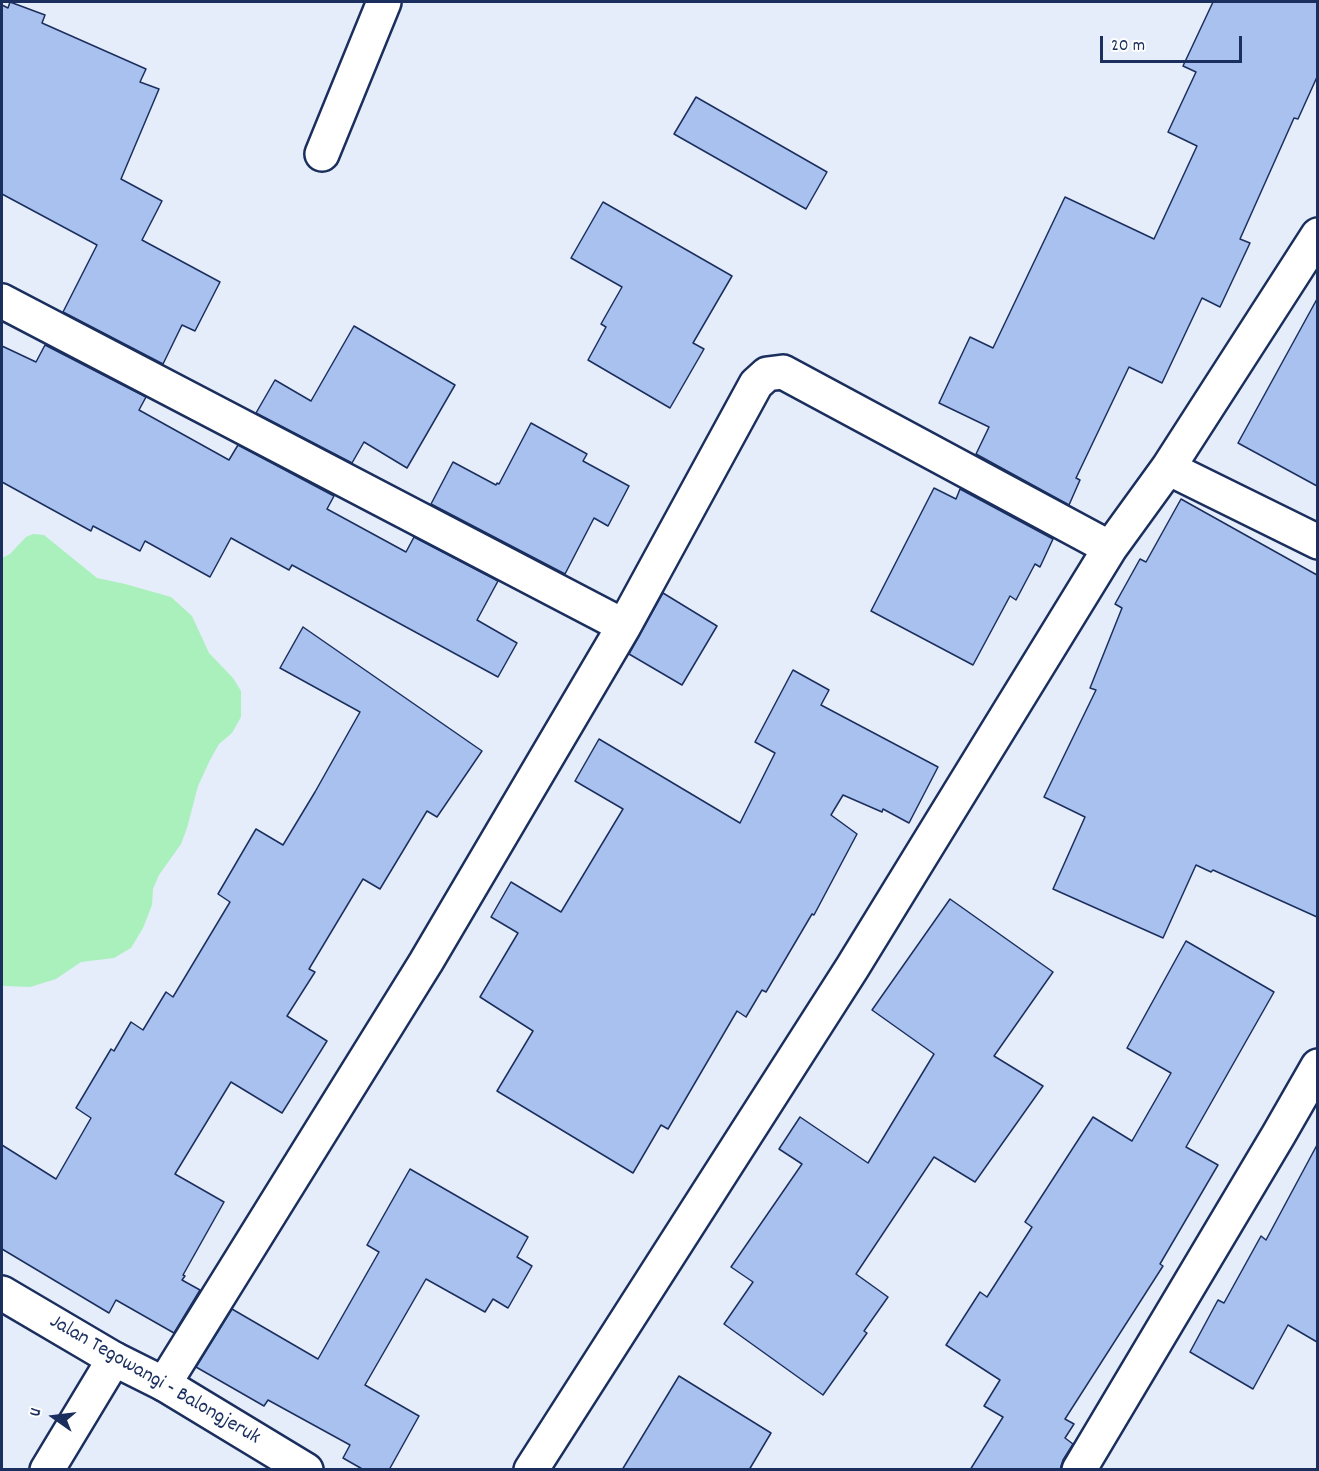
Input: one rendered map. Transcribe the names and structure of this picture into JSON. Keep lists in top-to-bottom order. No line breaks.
{"streets":{"street":["Jalan Tegowangi - Balongjeruk"]},"scale_bar":"20 m","north":"left"}
